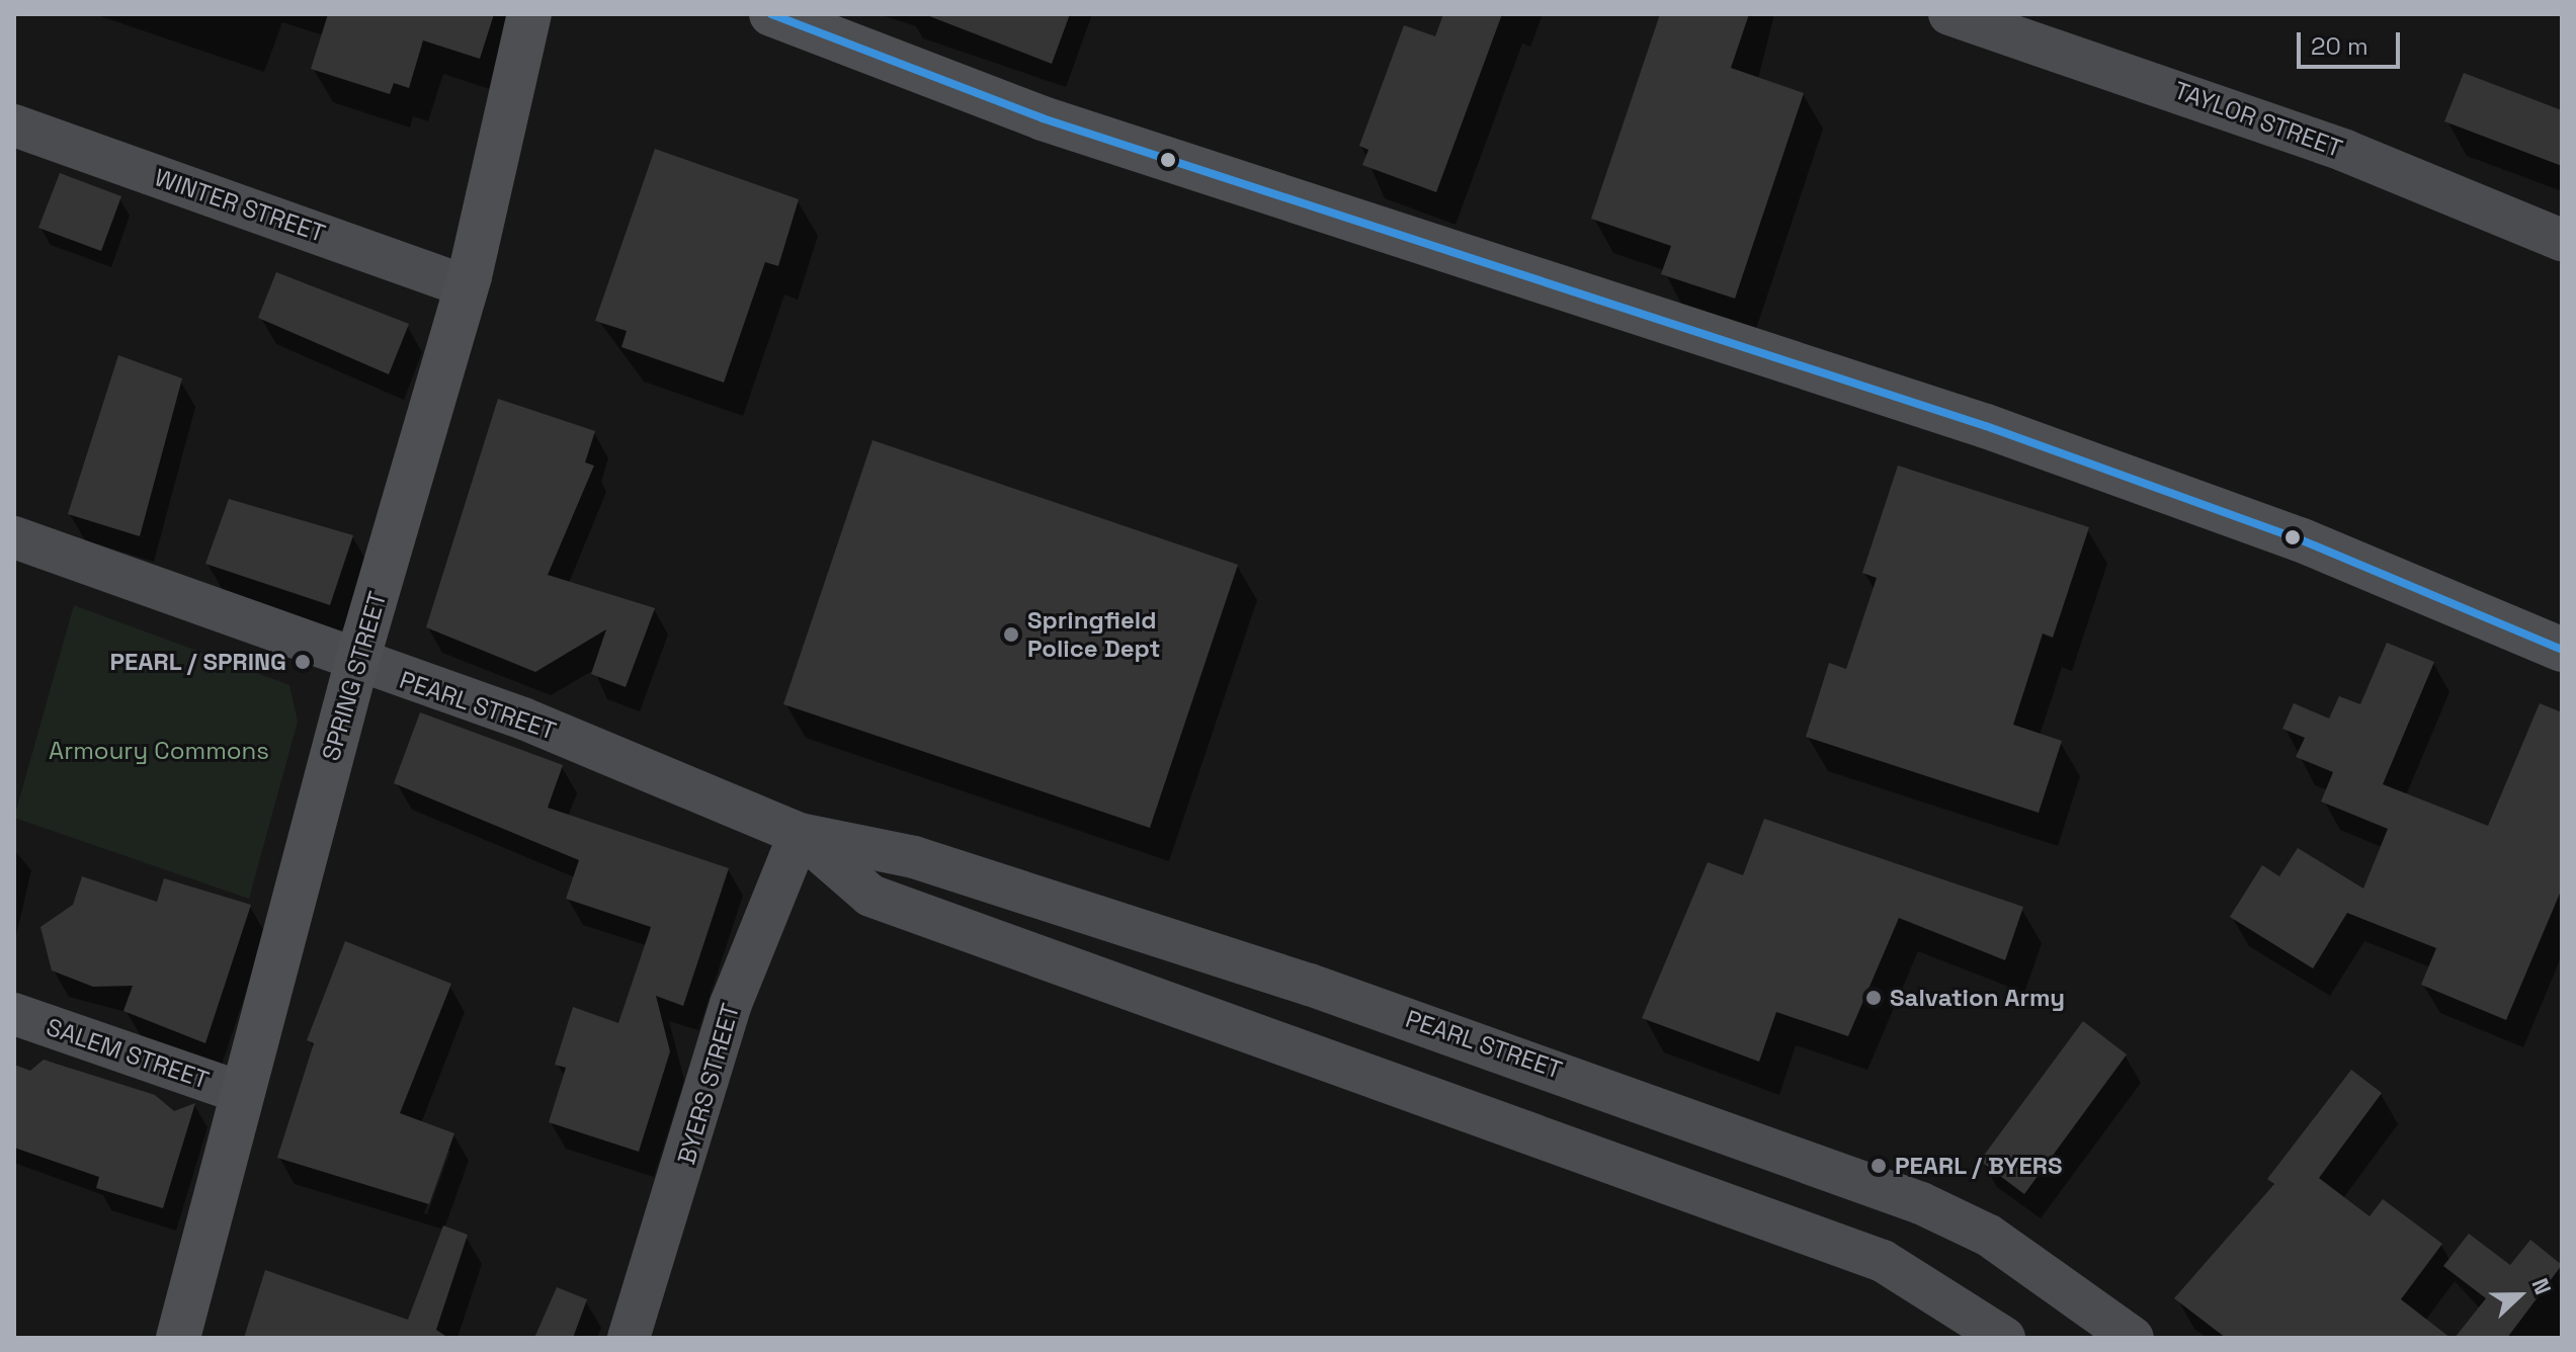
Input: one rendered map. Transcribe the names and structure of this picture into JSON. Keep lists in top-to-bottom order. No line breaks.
{"streets":{"main road":["SPRING STREET"],"street":["TAYLOR STREET","WINTER STREET","PEARL STREET","SALEM STREET","BYERS STREET"]},"crossings":[["WINTER STREET","SPRING STREET"],["SPRING STREET","PEARL STREET"],["SPRING STREET","SALEM STREET"],["PEARL STREET","BYERS STREET"]],"parks":["Armoury Commons"],"places":["Springfield Police Dept","PEARL / SPRING","Salvation Army","PEARL / BYERS"],"scale_bar":"20 m","north":"right"}
